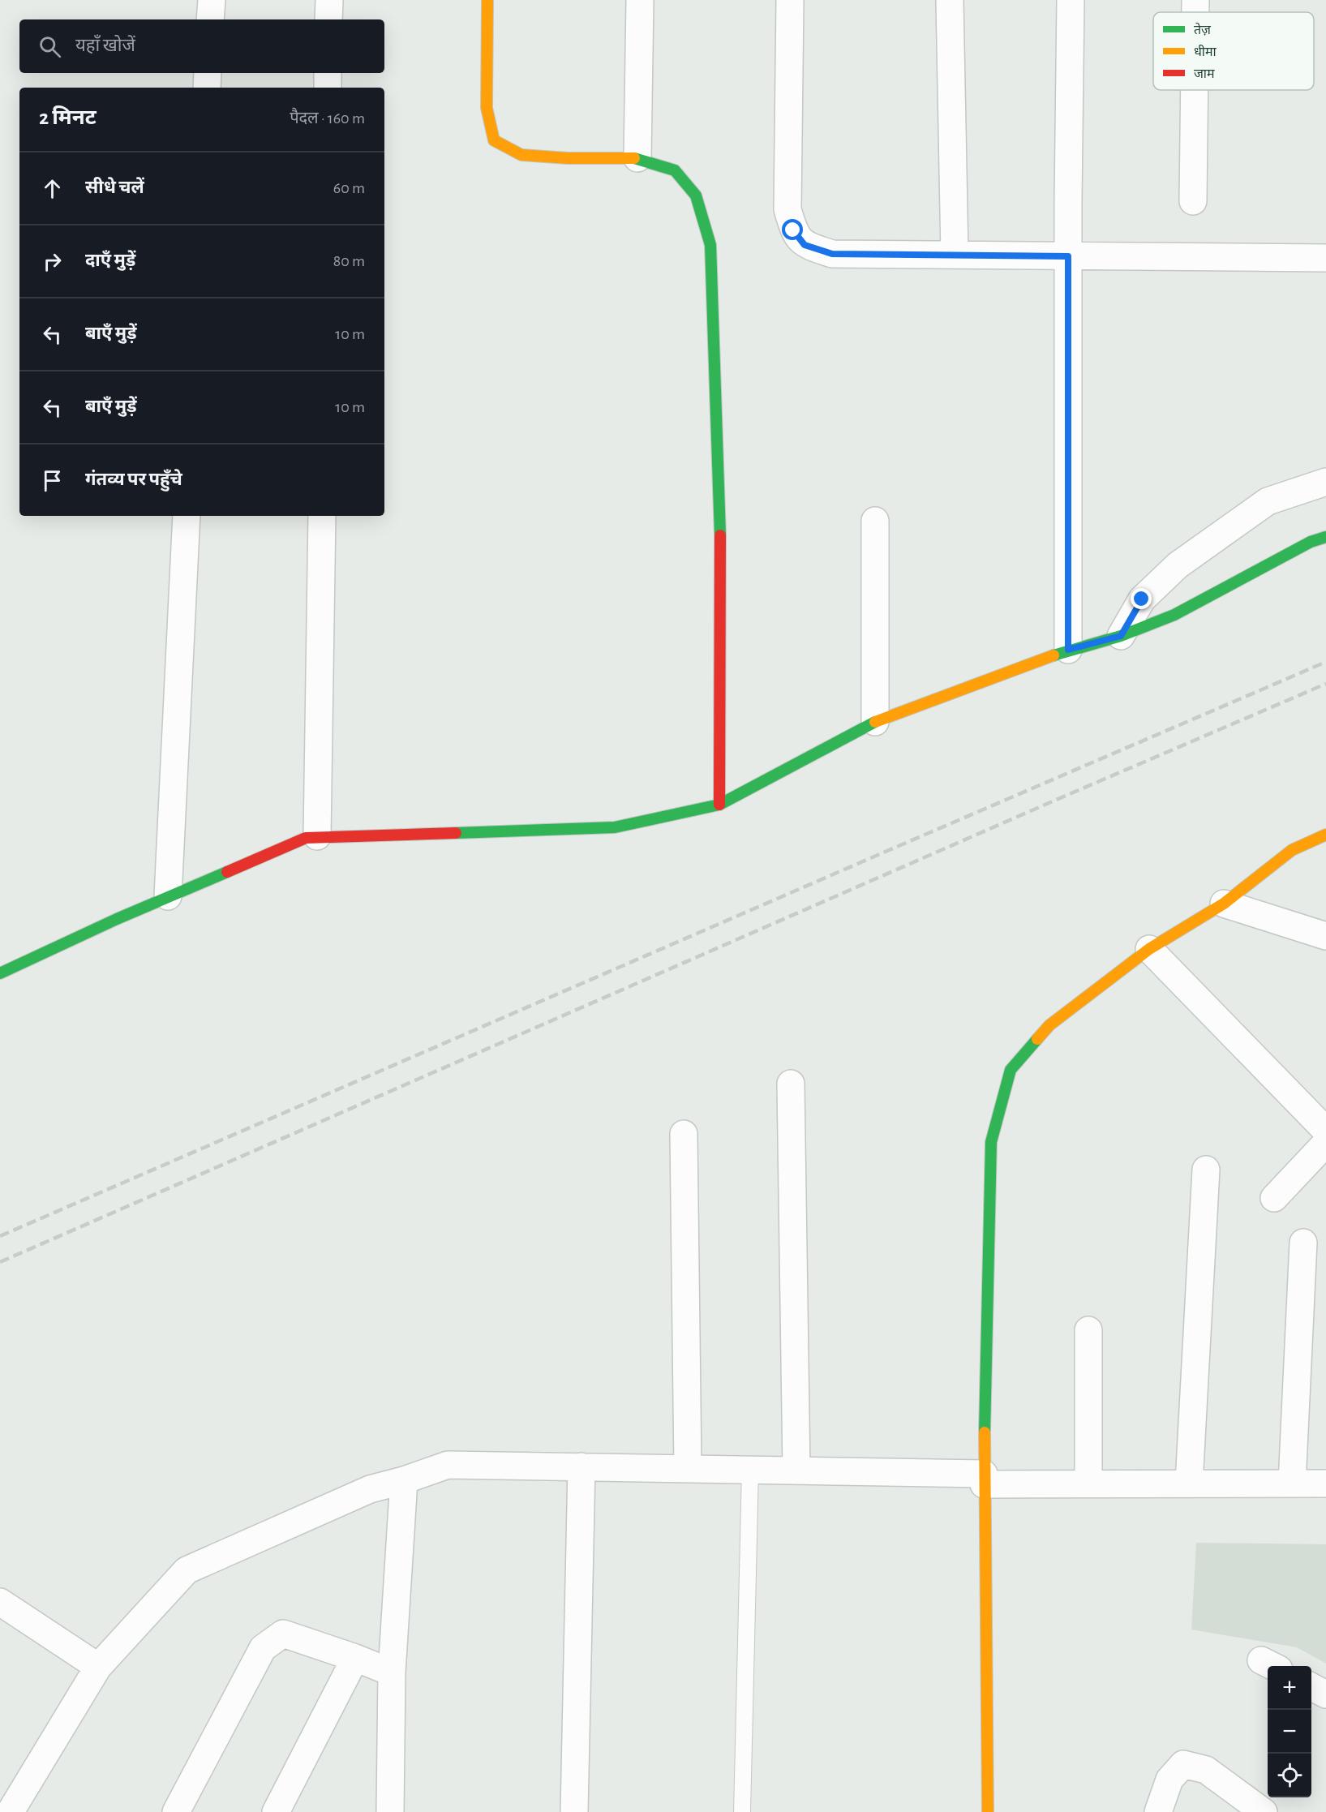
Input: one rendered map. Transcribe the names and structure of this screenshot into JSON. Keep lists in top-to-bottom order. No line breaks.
{"legend":["तेज़","धीमा","जाम"],"page":{"search":"यहाँ खोजें","heading":["2 मिनट","पैदल · 160 m"],"list":[["सीधे चलें","60 m"],["दाएँ मुड़ें","80 m"],["बाएँ मुड़ें","10 m"],["बाएँ मुड़ें","10 m"],"गंतव्य पर पहुँचे"],"map_buttons":["+","−"]}}
